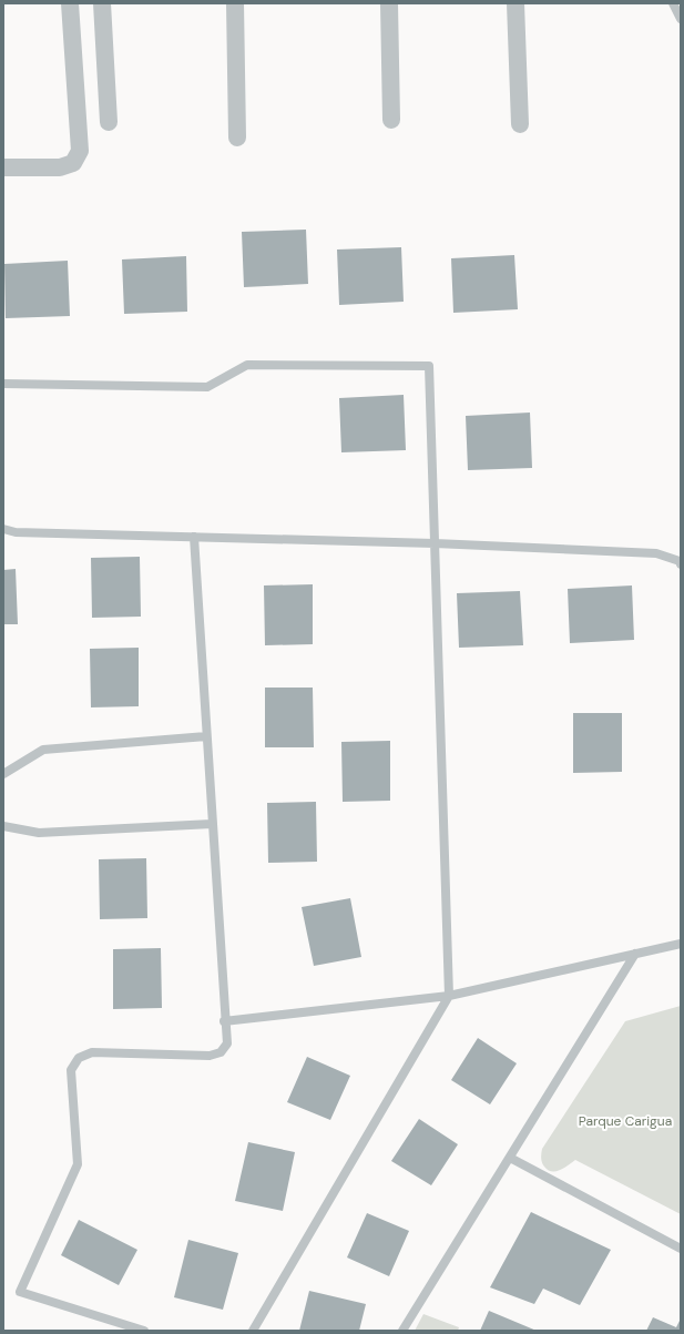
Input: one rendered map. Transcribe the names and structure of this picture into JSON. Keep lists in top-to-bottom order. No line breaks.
{"parks":["Parque Carigua"]}
